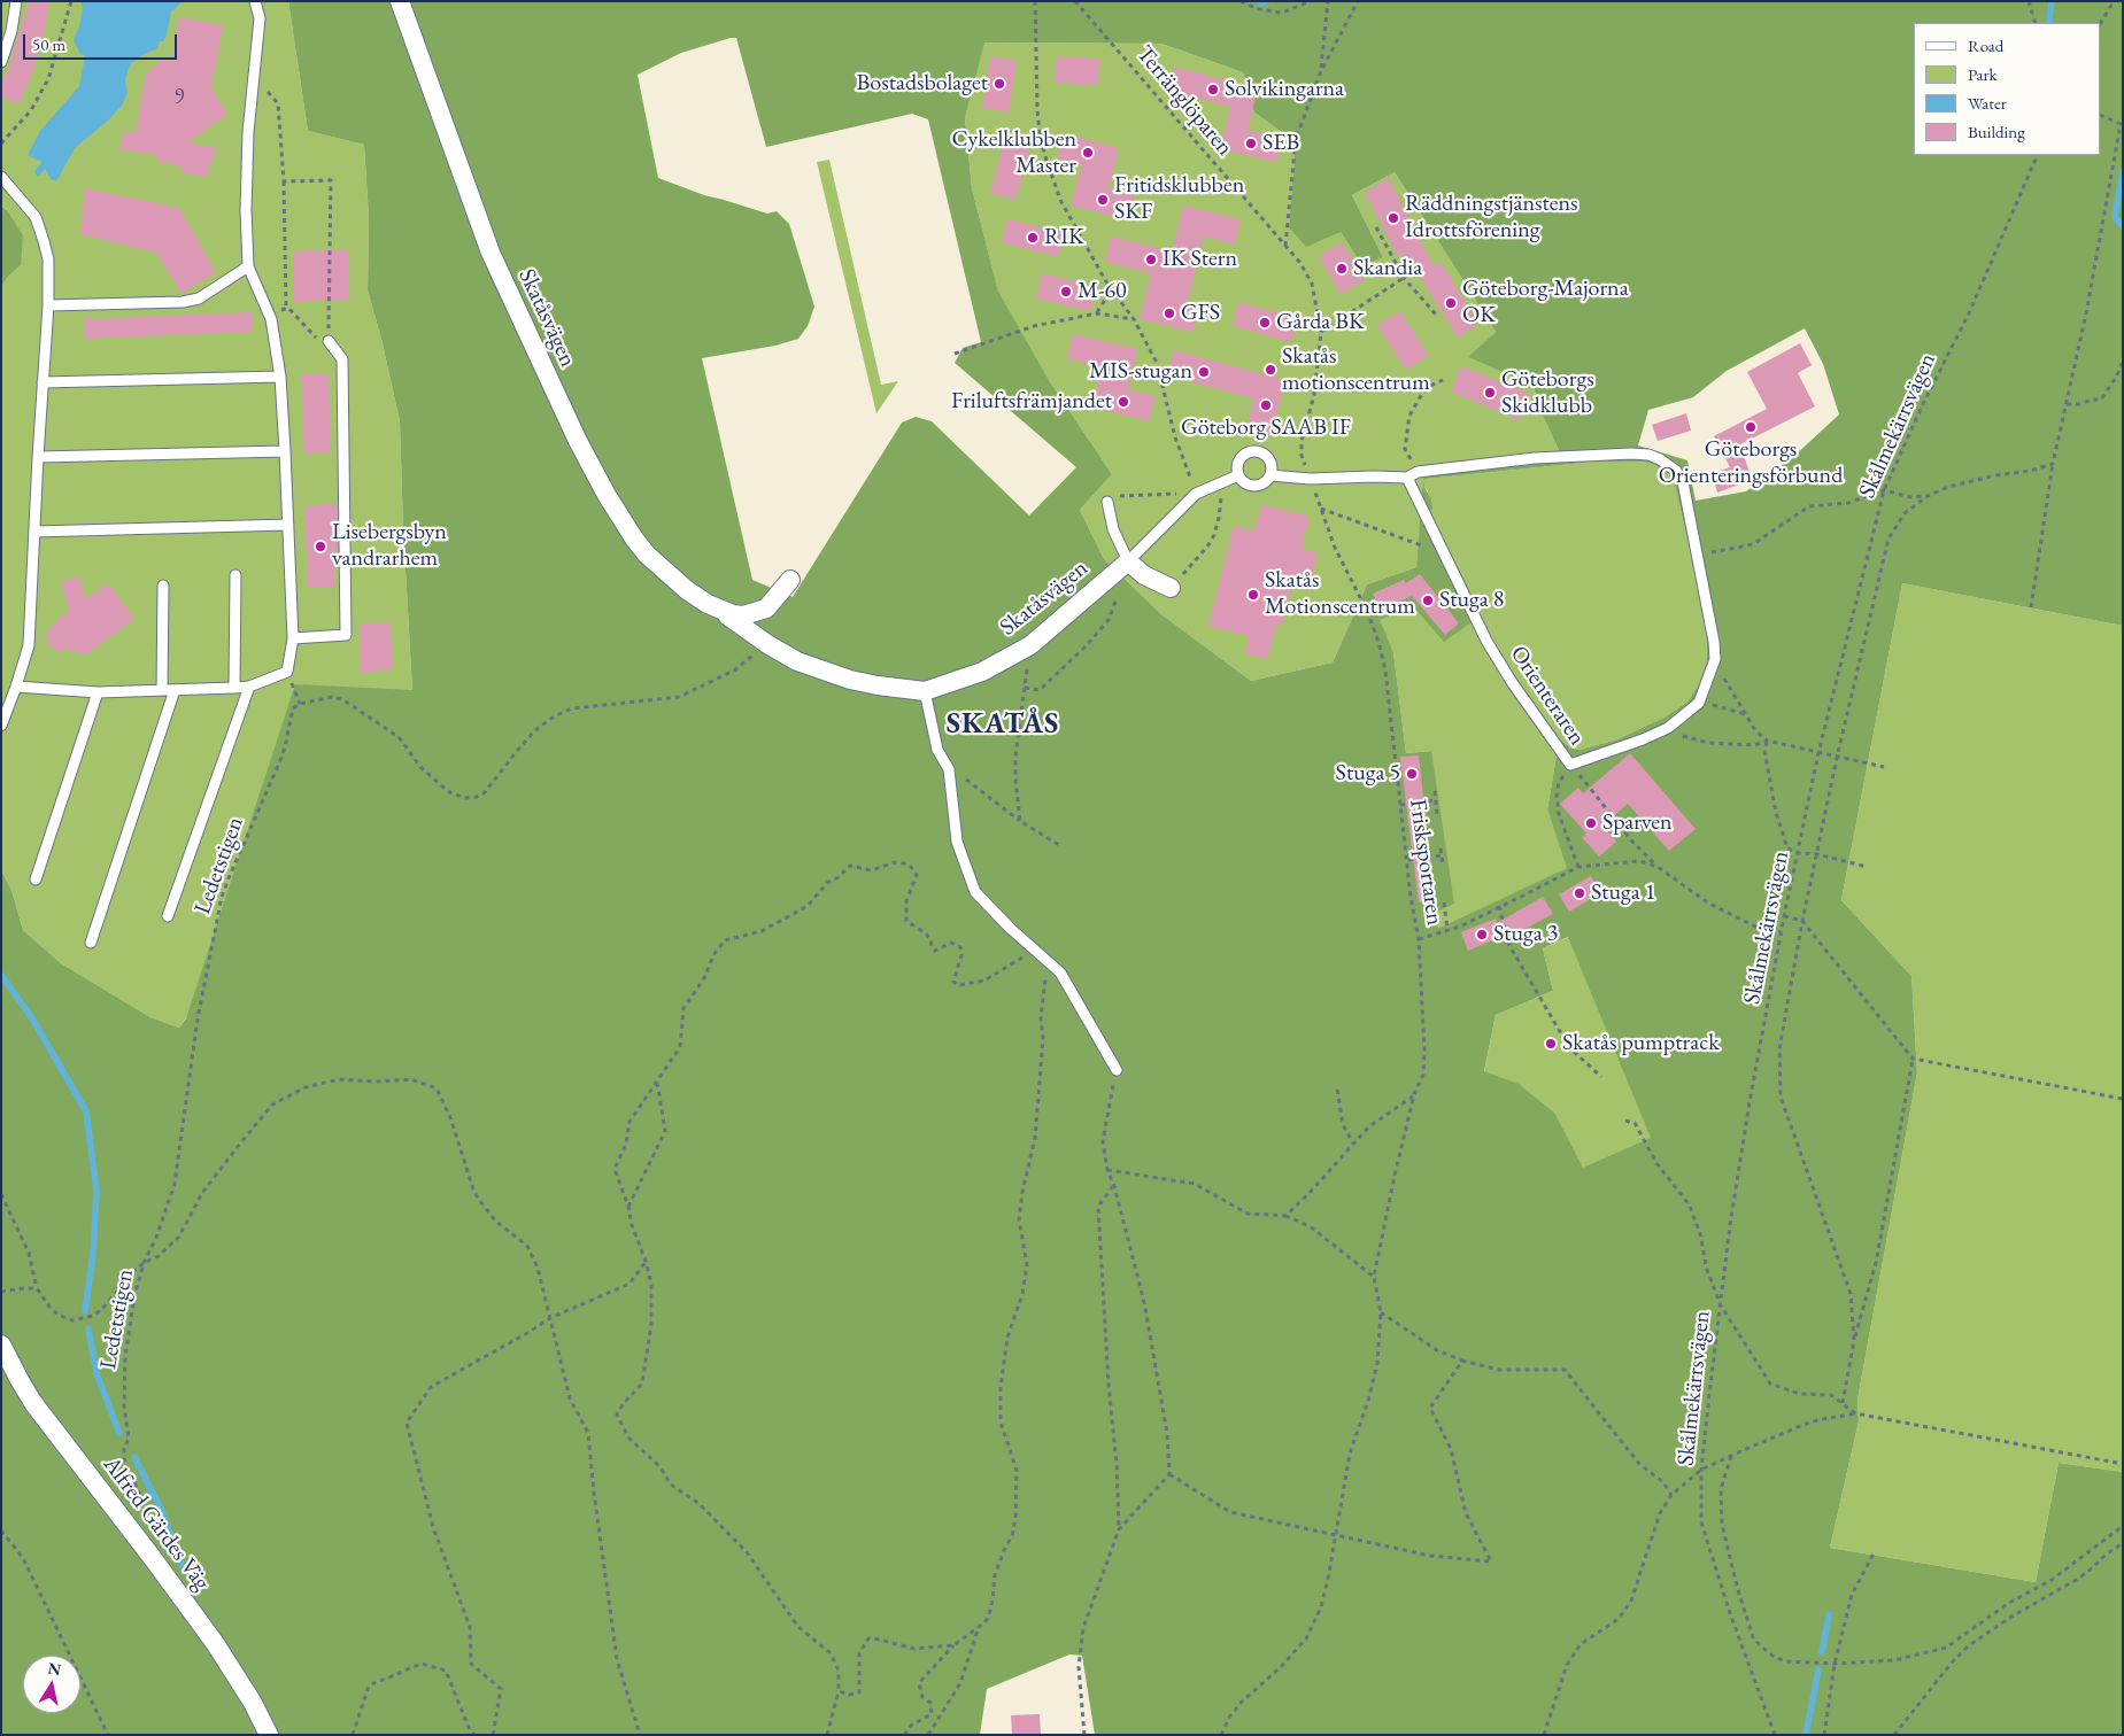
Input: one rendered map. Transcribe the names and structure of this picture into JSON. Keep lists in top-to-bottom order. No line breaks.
{"streets":{"street":["Skatåsvägen","Alfred Gärdes Väg"],"lane":["Orienteraren"],"path":["Terränglöparen","Skålmekärrsvägen","Frisksportaren","Ledetstigen"]},"crossings":[["Terränglöparen","Frisksportaren"],["Skålmekärrsvägen","Frisksportaren"]],"districts":["SKATÅS"],"places":["Bostadsbolaget","Solvikingarna","SEB","Cykelklubben Master","Fritidsklubben SKF","Räddningstjänstens Idrottsförening","RIK","IK Stern","Skandia","M-60","Göteborg-Majorna OK","GFS","Gårda BK","Skatås motionscentrum","MIS-stugan","Göteborgs Skidklubb","Friluftsfrämjandet","Göteborg SAAB IF","Göteborgs Orienteringsförbund","Lisebergsbyn vandrarhem","Skatås Motionscentrum","Stuga 8","Stuga 5","Sparven","Stuga 1","Stuga 3","Skatås pumptrack"],"house_numbers":["9"],"legend":["Road","Park","Water","Building"],"scale_bar":"50 m","north":"top"}
